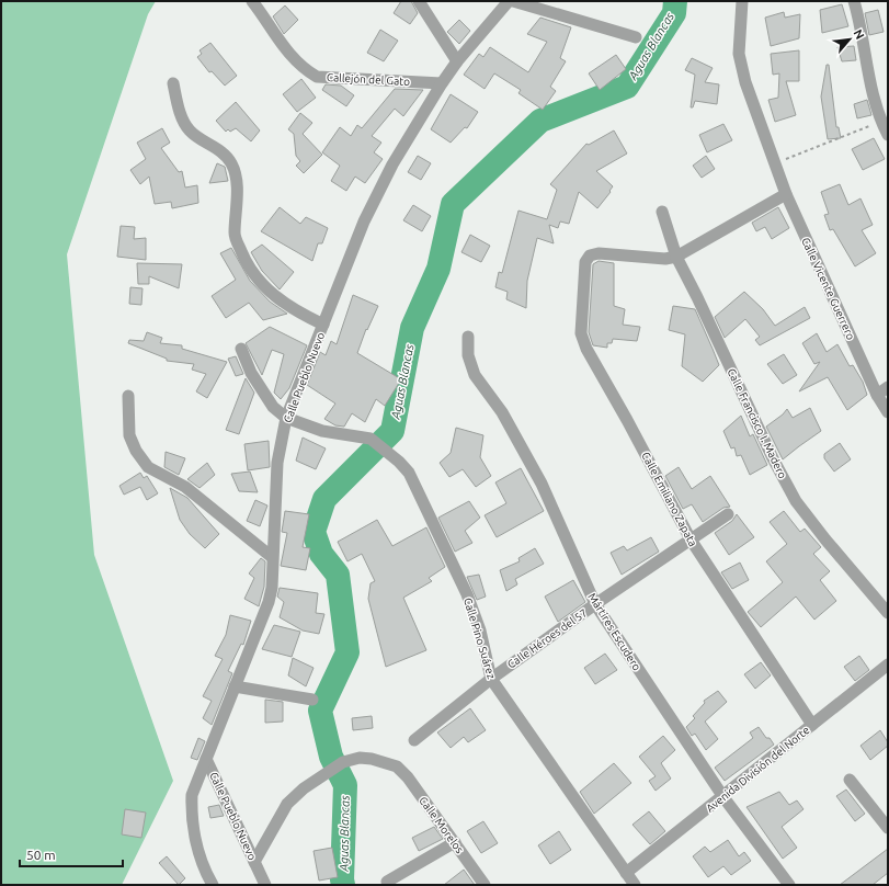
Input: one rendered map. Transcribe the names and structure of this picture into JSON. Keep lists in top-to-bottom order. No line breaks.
{"streets":{"street":["Callejón del Gato","Calle Vicente Guerrero","Calle Pueblo Nuevo","Calle Francisco I. Madero","Calle Emiliano Zapata","Mártires Escudero","Calle Pino Suárez","Calle Héroes del 57","Avenida División del Norte","Calle Morelos"]},"crossings":[["Callejón del Gato","Calle Pueblo Nuevo"],["Calle Pueblo Nuevo","Calle Pino Suárez"],["Calle Pueblo Nuevo","Calle Morelos"],["Calle Francisco I. Madero","Calle Emiliano Zapata"],["Calle Emiliano Zapata","Calle Héroes del 57"],["Calle Emiliano Zapata","Avenida División del Norte"],["Mártires Escudero","Calle Héroes del 57"],["Mártires Escudero","Avenida División del Norte"],["Calle Pino Suárez","Calle Héroes del 57"],["Calle Pino Suárez","Avenida División del Norte"]],"water":["Aguas Blancas"],"scale_bar":"50 m","north":"top right"}
